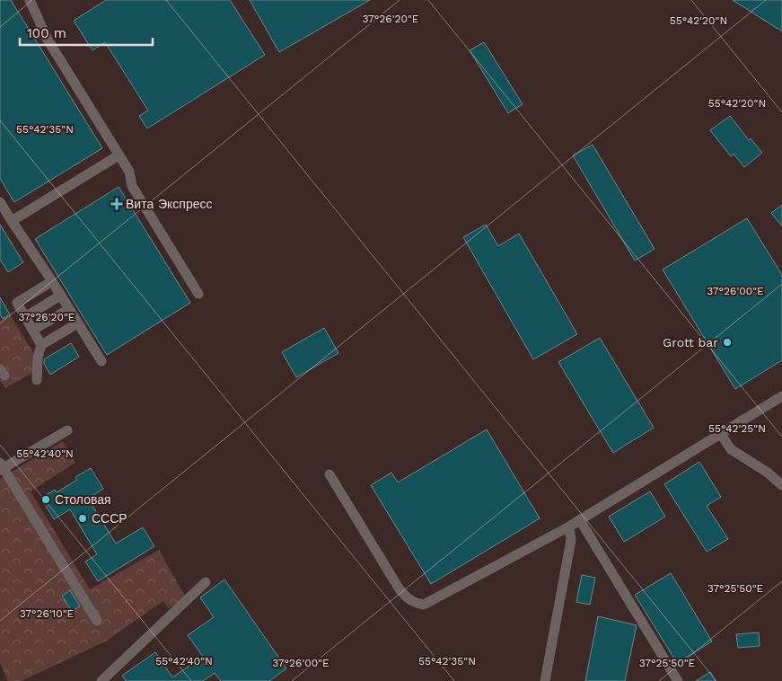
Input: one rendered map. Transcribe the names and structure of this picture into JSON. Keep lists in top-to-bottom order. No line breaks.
{"places":{"health":["Вита Экспресс"],"other":["Grott bar","Столовая","СССР"]},"scale_bar":"100 m","coordinates":["37°26'20\"E","55°42'20\"N","55°42'35\"N","37°26'00\"E","55°42'25\"N","55°42'40\"N","37°25'50\"E","37°26'10\"E"]}
